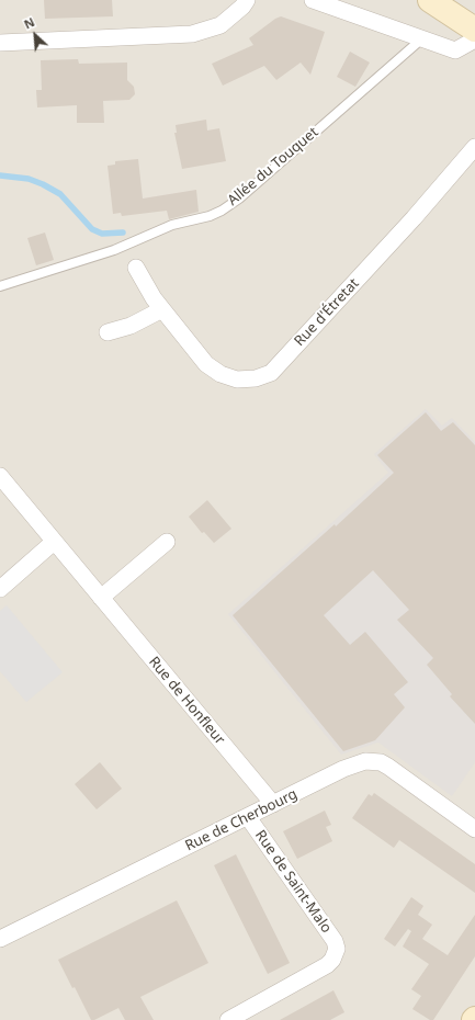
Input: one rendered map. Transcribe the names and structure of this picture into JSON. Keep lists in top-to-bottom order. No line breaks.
{"streets":{"street":["Rue d'Étretat","Rue de Honfleur","Rue de Cherbourg","Rue de Saint-Malo"],"lane":["Allée du Touquet"]},"crossings":[["Rue de Honfleur","Rue de Cherbourg"],["Rue de Cherbourg","Rue de Saint-Malo"]],"north":"top left"}
